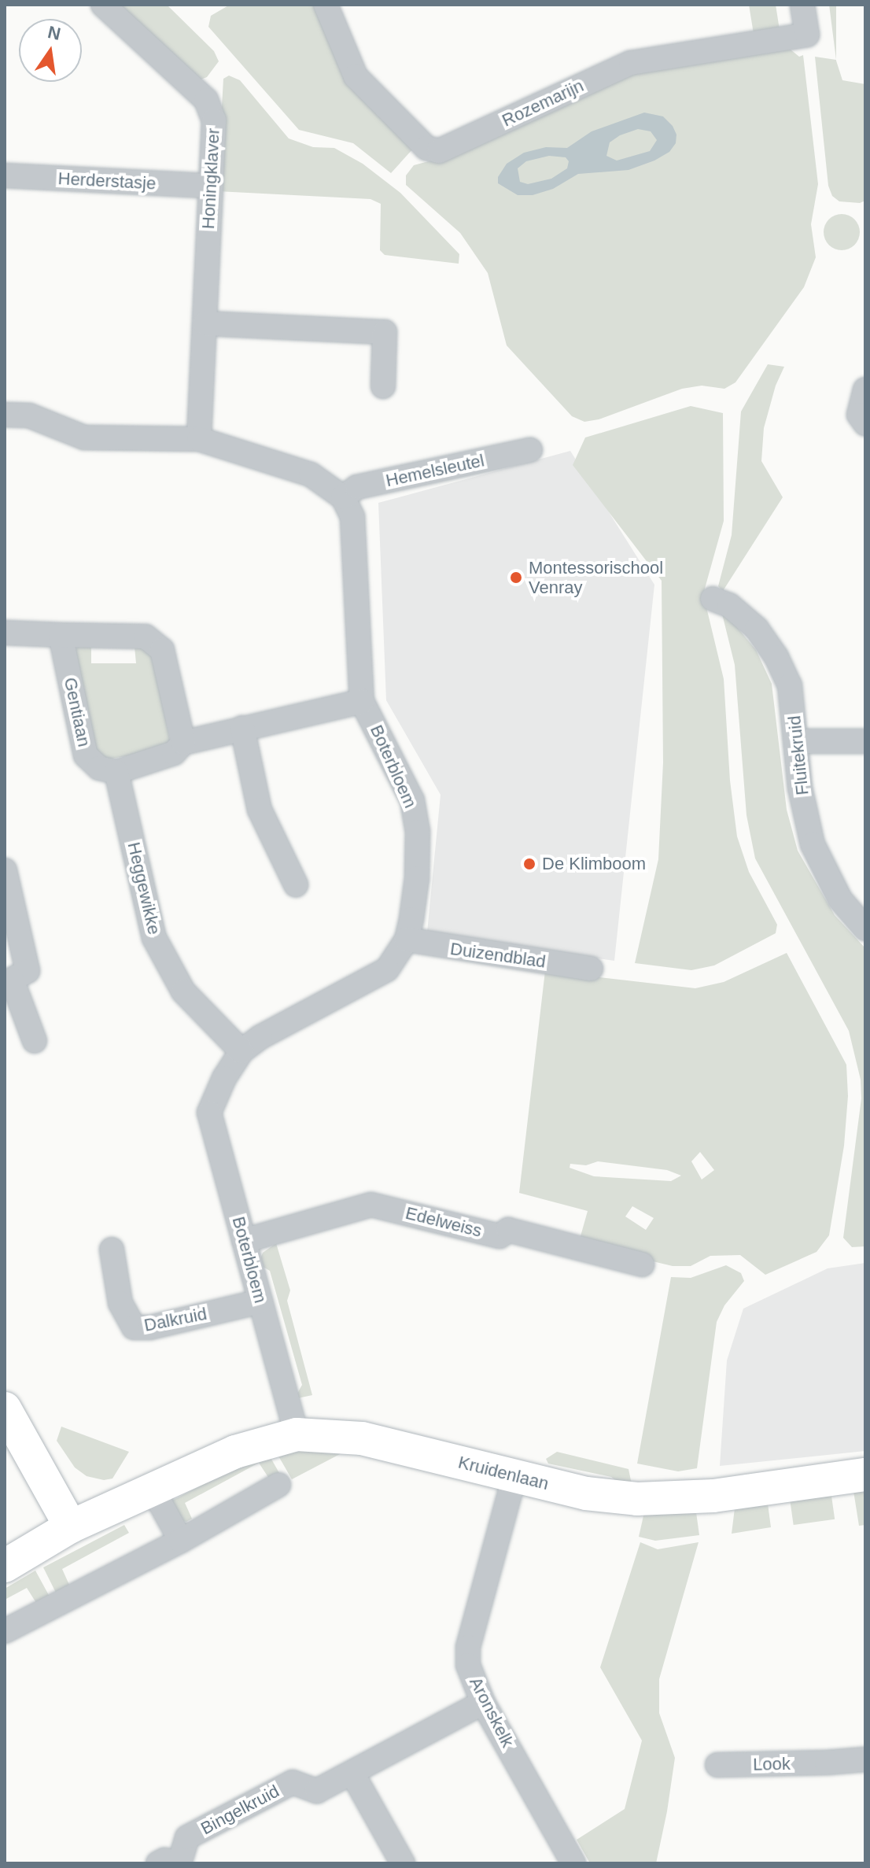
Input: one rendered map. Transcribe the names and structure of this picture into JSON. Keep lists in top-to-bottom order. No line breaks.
{"streets":{"street":["Rozemarijn","Honingklaver","Herderstasje","Hemelsleutel","Gentiaan","Fluitekruid","Boterbloem","Heggewikke","Duizendblad","Edelweiss","Dalkruid","Kruidenlaan","Aronskelk","Look","Bingelkruid"]},"crossings":[["Honingklaver","Herderstasje"],["Hemelsleutel","Boterbloem"],["Gentiaan","Heggewikke"],["Boterbloem","Heggewikke"],["Boterbloem","Duizendblad"],["Boterbloem","Edelweiss"],["Boterbloem","Dalkruid"],["Boterbloem","Kruidenlaan"],["Kruidenlaan","Aronskelk"],["Aronskelk","Bingelkruid"]],"places":["Montessorischool Venray","De Klimboom"],"north":"top"}
